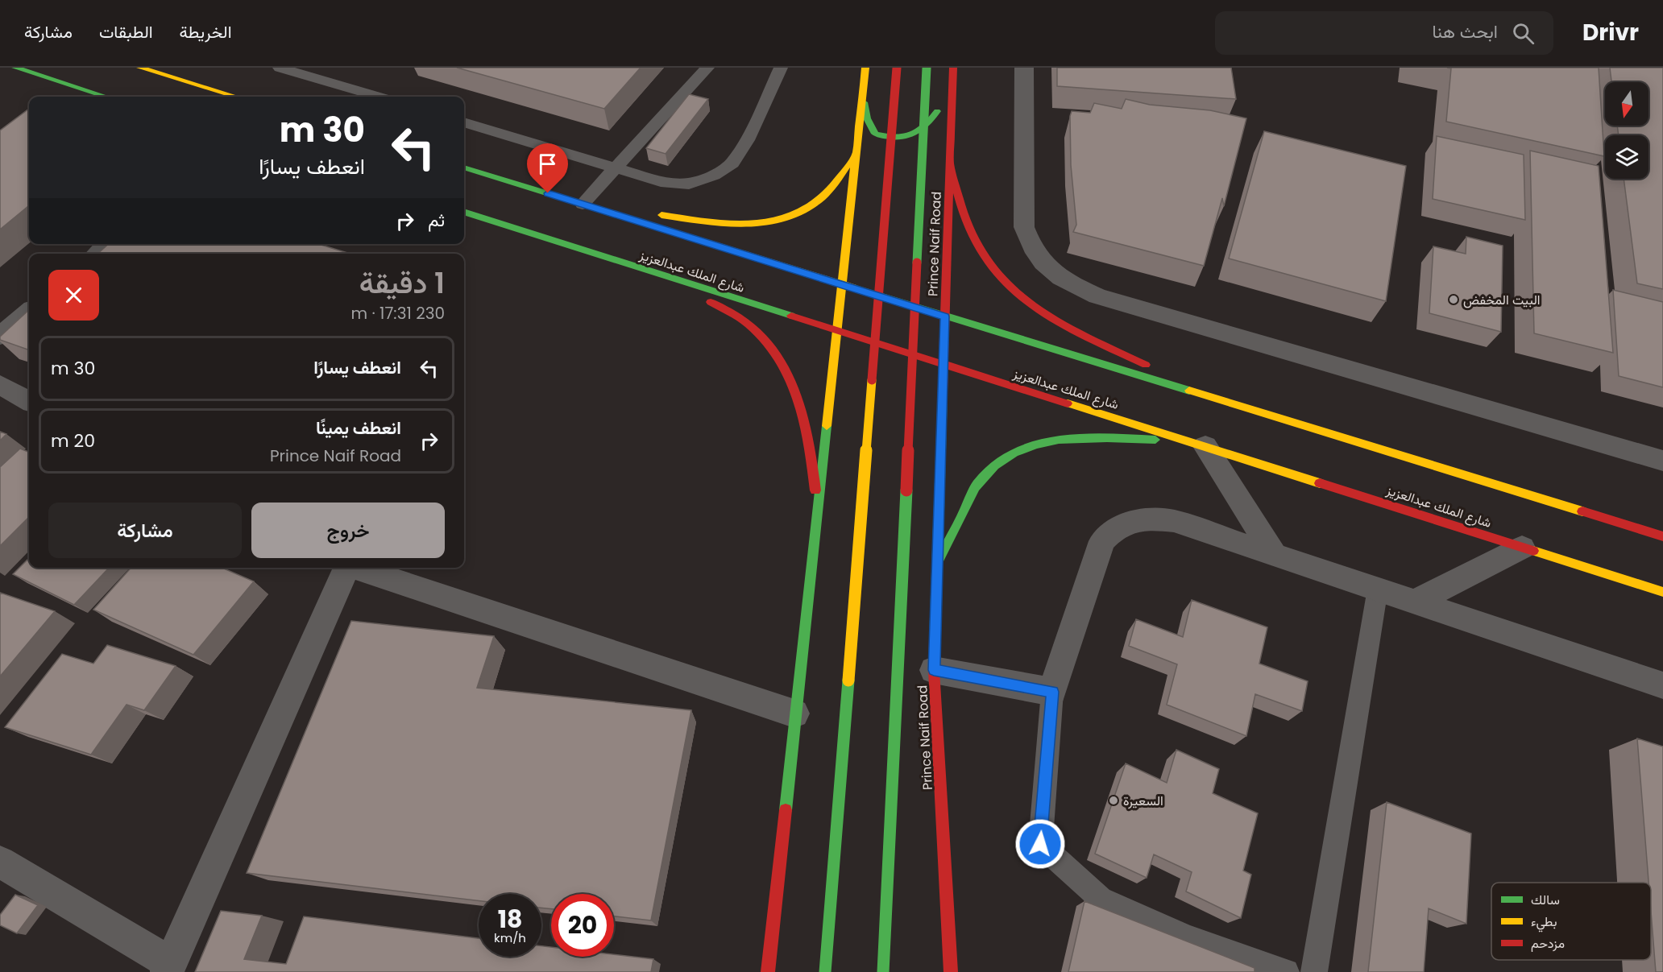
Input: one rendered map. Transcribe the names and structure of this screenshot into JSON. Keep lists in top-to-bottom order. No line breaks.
{"streets":{"main road":["Prince Naif Road","شارع الملك عبدالعزيز"]},"crossings":[["Prince Naif Road","شارع الملك عبدالعزيز"]],"places":["البيت المخفض","السعيرة"],"legend":["سالك","بطيء","مزدحم"],"north":"bottom","page":{"header":"Drivr","search":"ابحث هنا","nav":["الخريطة","الطبقات","مشاركة"],"turn":["30 m","انعطف يسارًا"],"then":"ثم","heading":["1 دقيقة","230 m · 17:31"],"list":[{"name":"انعطف يسارًا","value":"30 m"},{"name":"انعطف يمينًا","note":"Prince Naif Road","value":"20 m"}],"buttons":["خروج","مشاركة"],"speed":"18 km/h","limit":"20"}}
